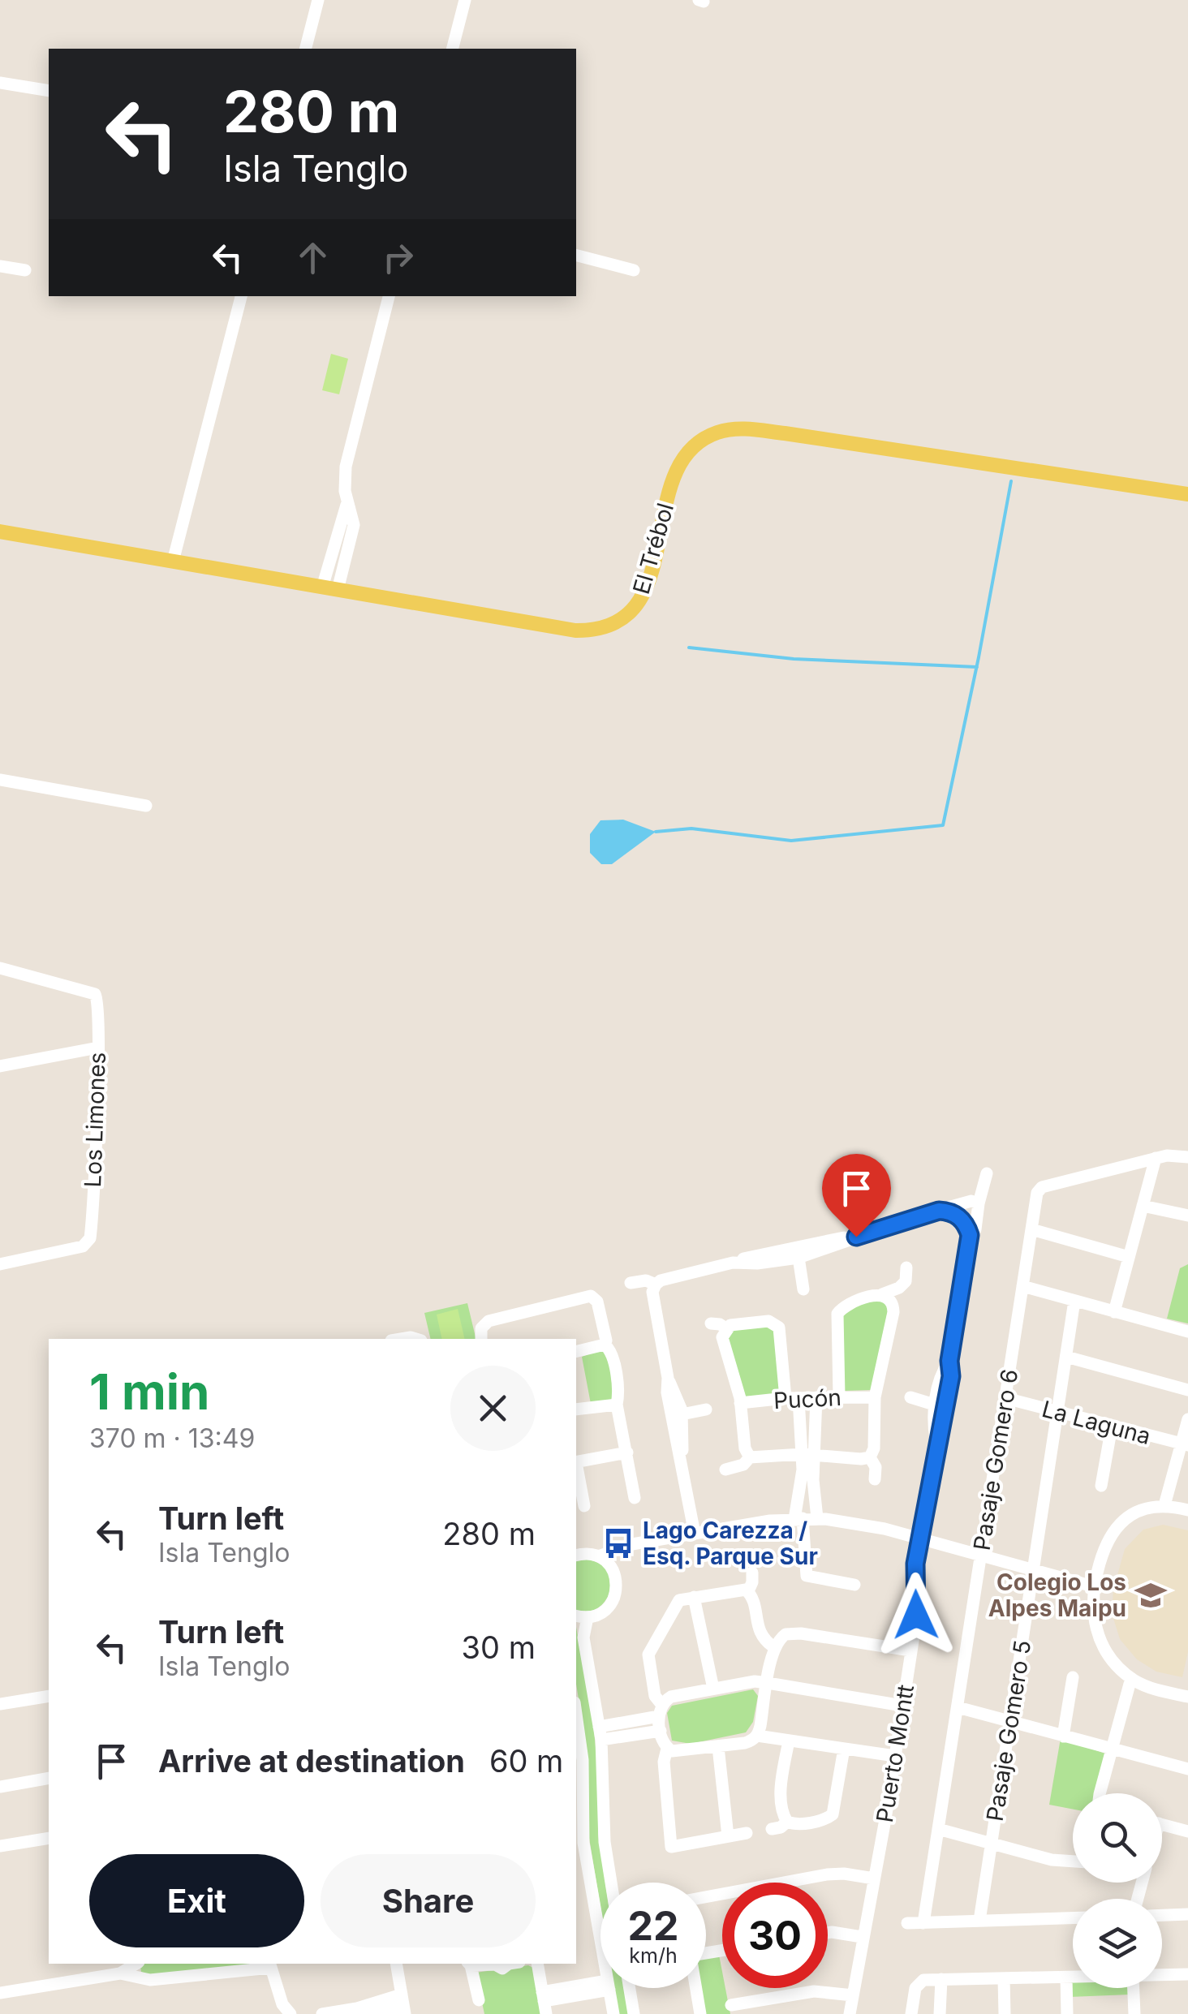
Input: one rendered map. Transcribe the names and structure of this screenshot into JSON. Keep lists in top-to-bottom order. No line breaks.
{"streets":{"main road":["El Trébol"],"street":["Los Limones","Pucón","La Laguna","Pasaje Gomero 6","Pasaje Gomero 5","Puerto Montt"]},"crossings":[["La Laguna","Pasaje Gomero 6"],["La Laguna","Pasaje Gomero 5"]],"places":{"bus stop":["Lago Carezza / Esq. Parque Sur"],"school or university":["Colegio Los Alpes Maipu"]},"page":{"turn":["280 m","Isla Tenglo"],"heading":["1 min","370 m · 13:49"],"list":[{"name":"Turn left","note":"Isla Tenglo","value":"280 m"},{"name":"Turn left","note":"Isla Tenglo","value":"30 m"},{"name":"Arrive at destination","value":"60 m"}],"buttons":["Exit","Share"],"speed":"22 km/h","limit":"30"}}
